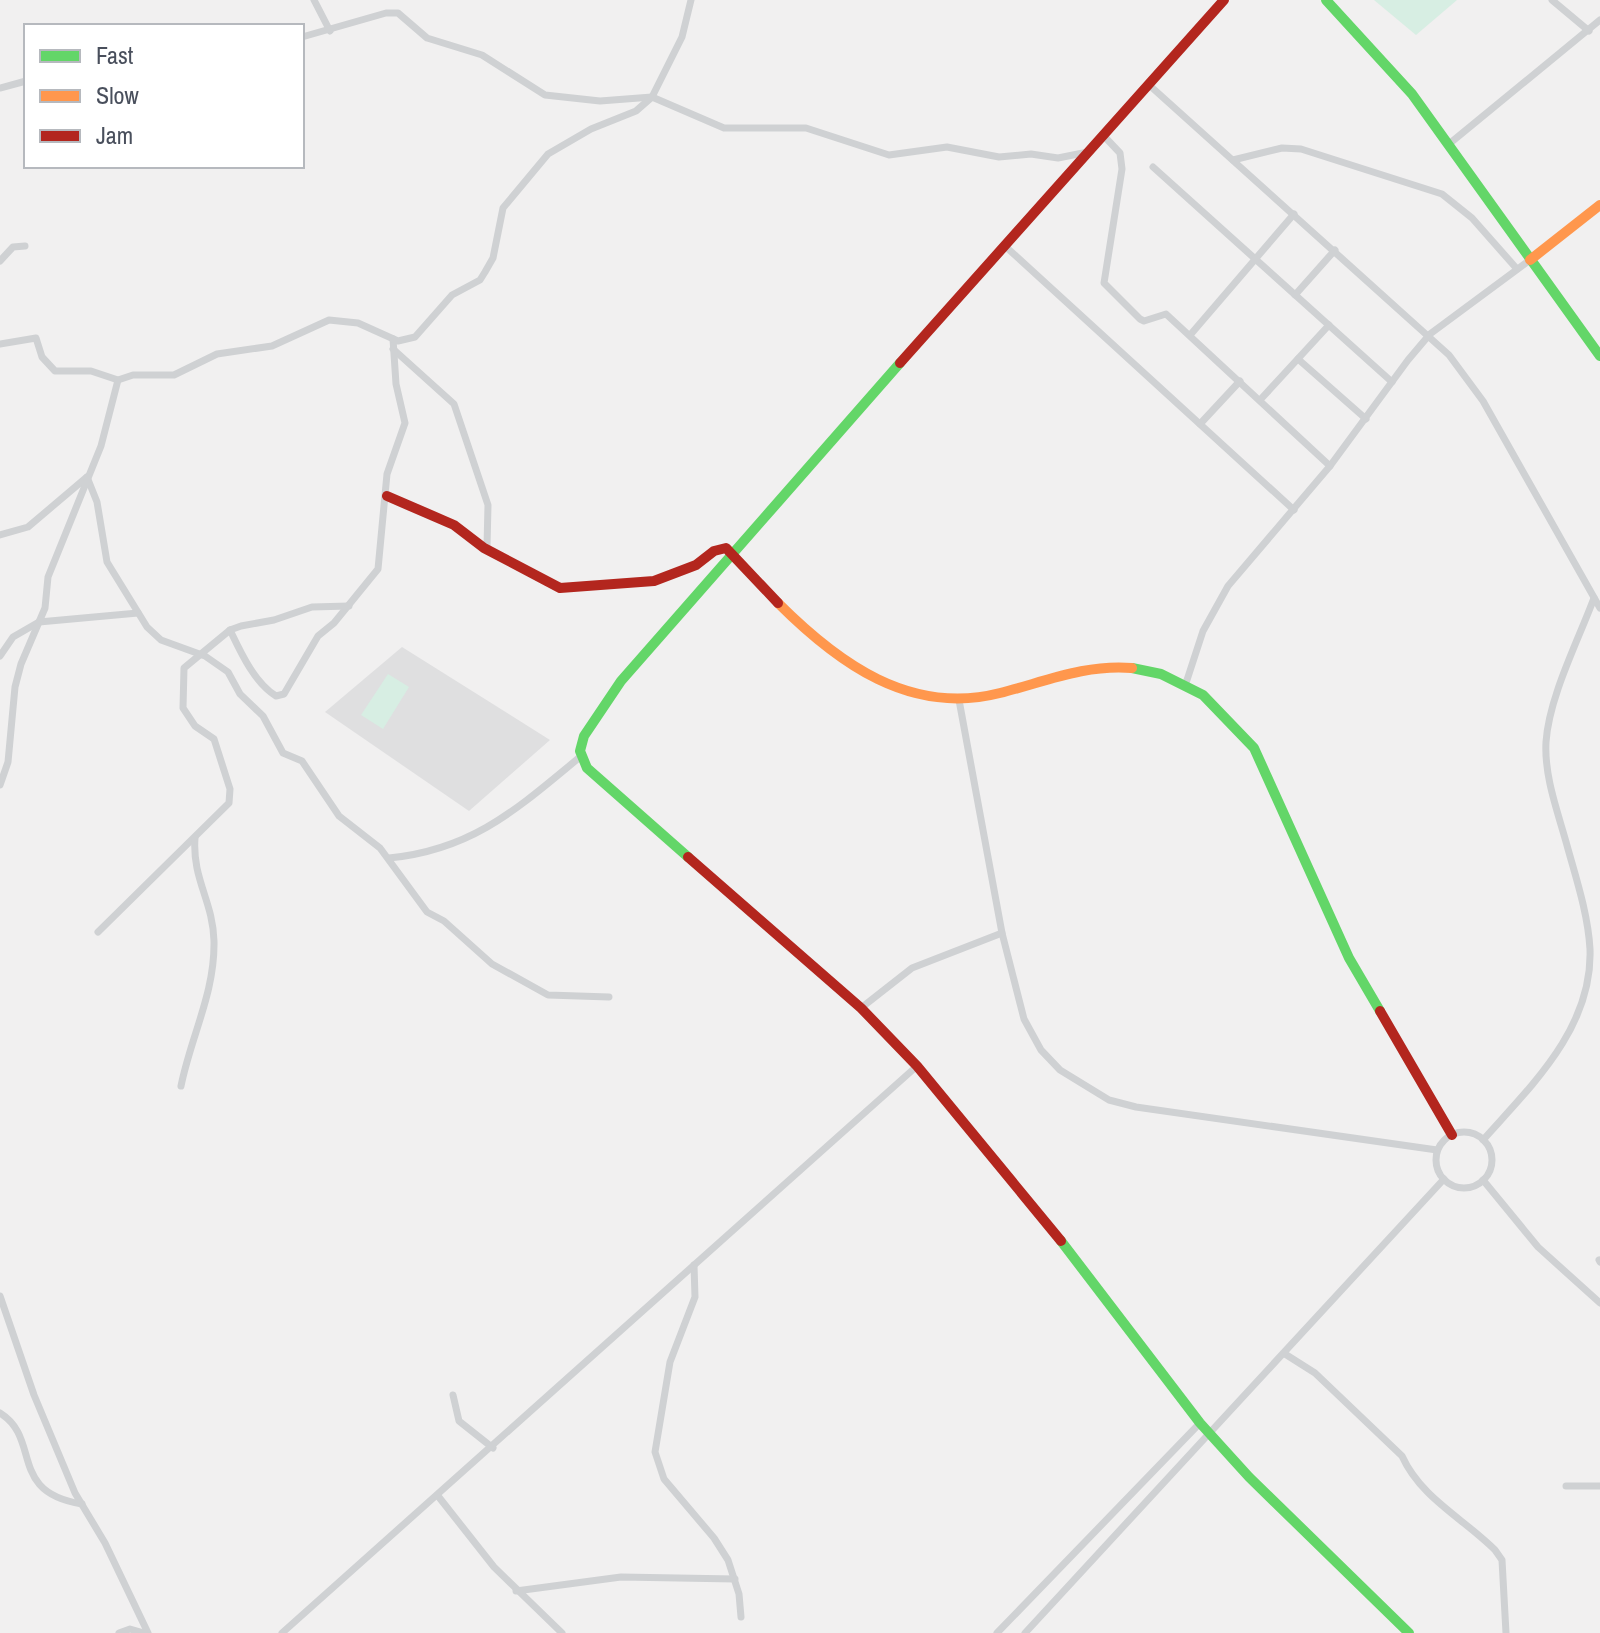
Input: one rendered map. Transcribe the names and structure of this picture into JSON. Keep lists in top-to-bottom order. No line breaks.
{"legend":["Fast","Slow","Jam"]}
